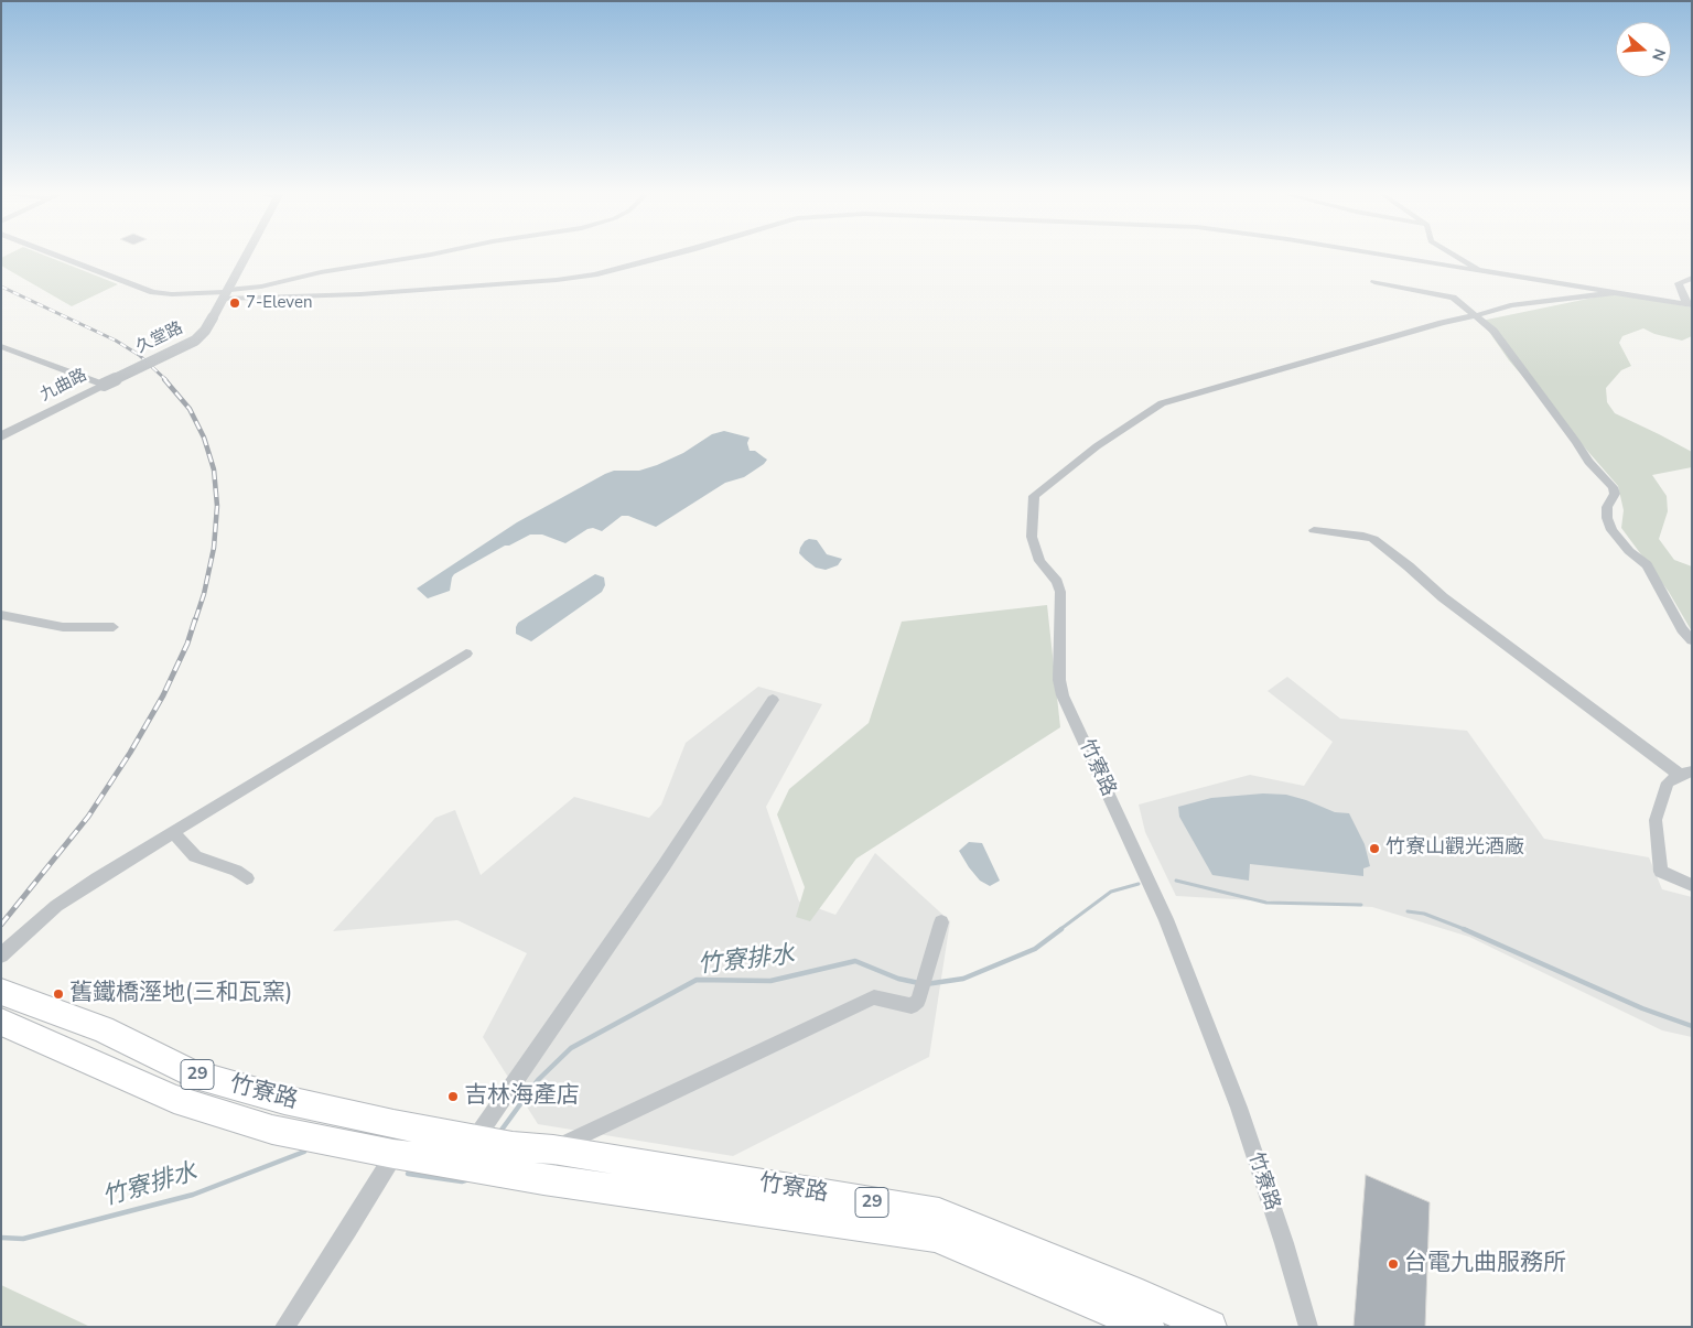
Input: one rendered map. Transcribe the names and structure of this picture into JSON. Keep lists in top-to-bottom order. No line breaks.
{"streets":{"main road":["竹寮路","29"],"street":["久堂路","九曲路"]},"crossings":[["久堂路","九曲路"],["竹寮路","29"]],"water":["竹寮排水"],"places":["7-Eleven","竹寮山觀光酒廠","舊鐵橋溼地(三和瓦窯)","吉林海產店","台電九曲服務所"],"north":"right"}
